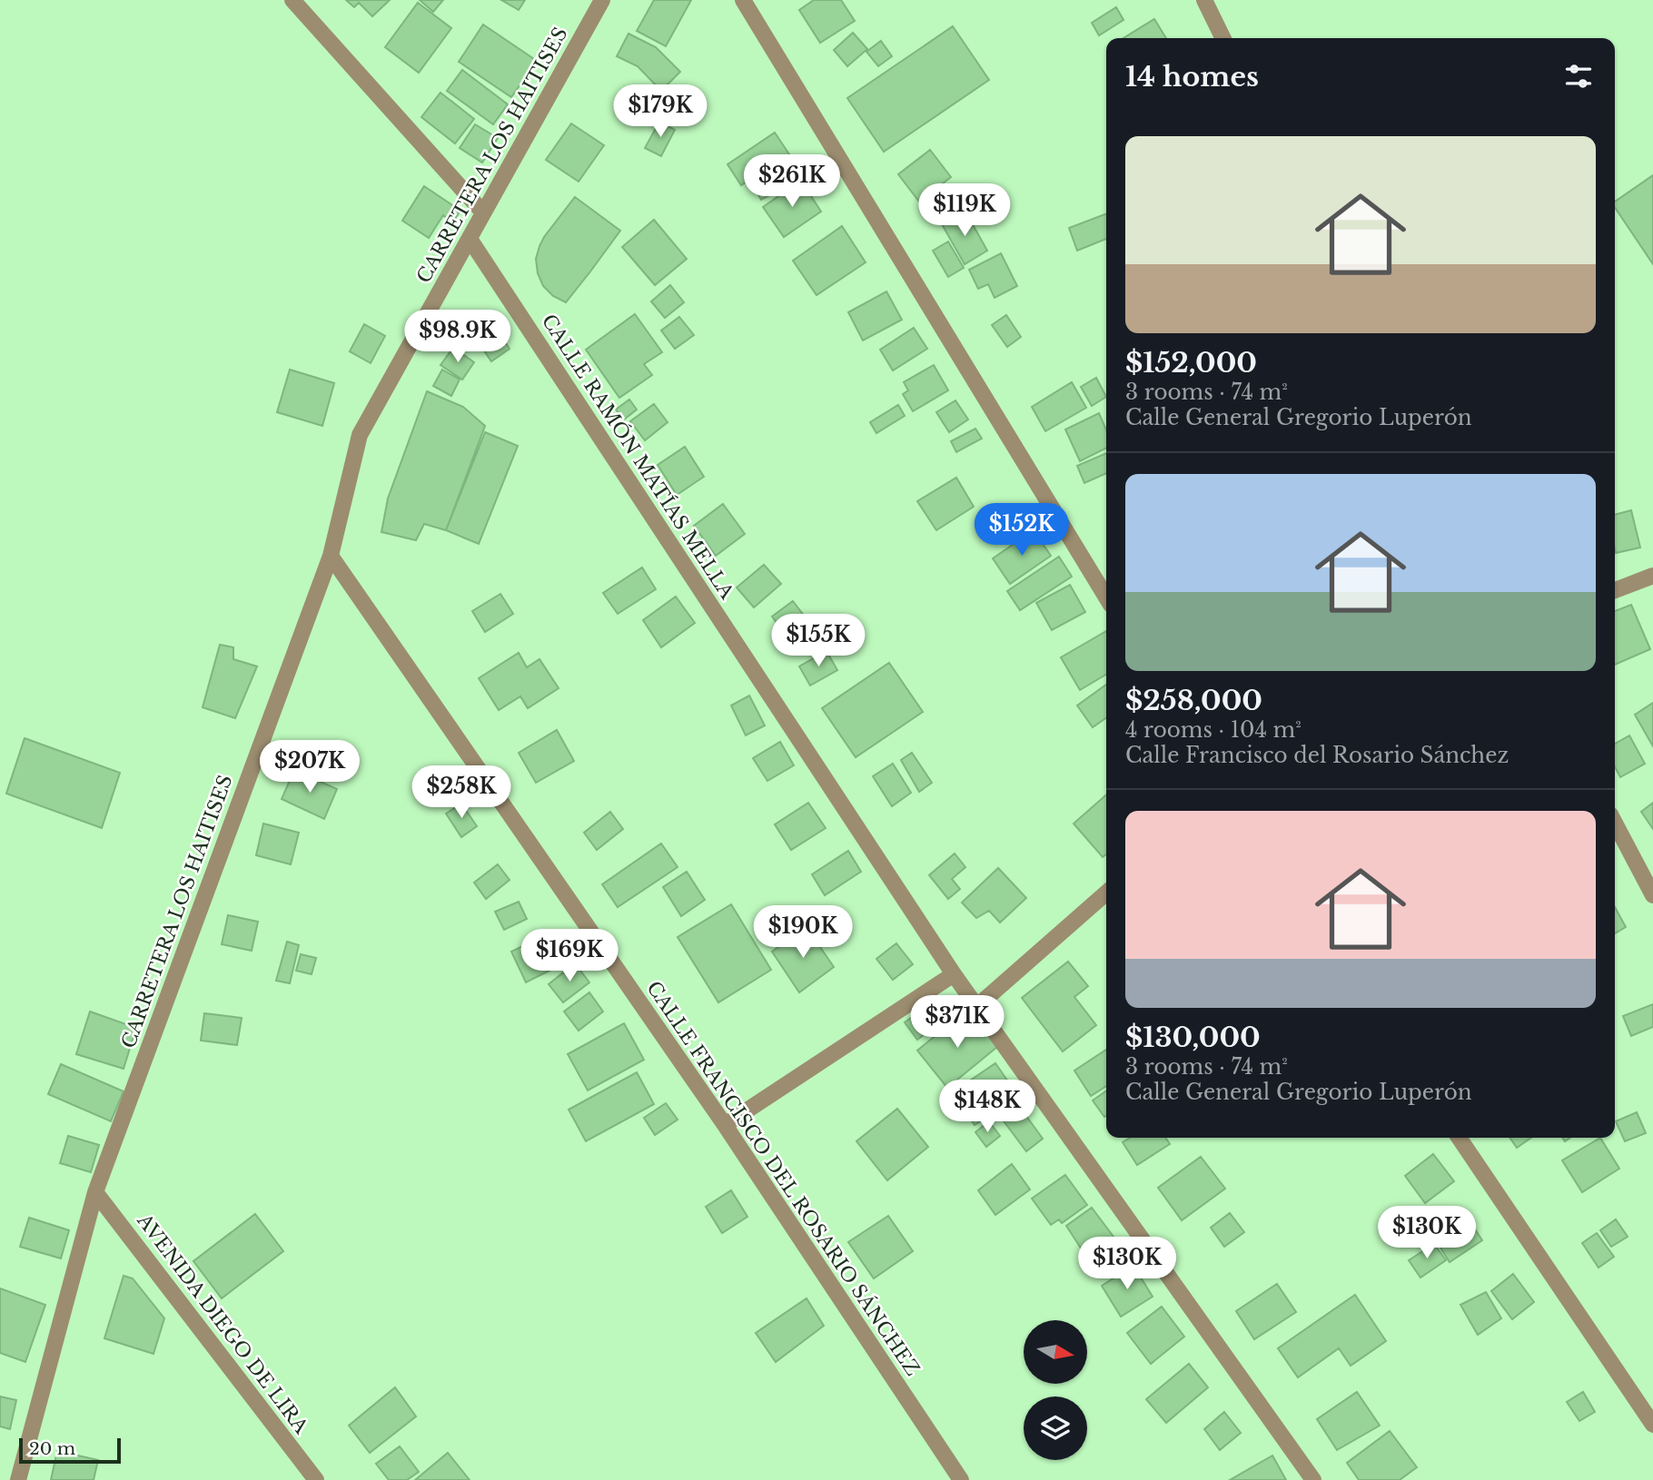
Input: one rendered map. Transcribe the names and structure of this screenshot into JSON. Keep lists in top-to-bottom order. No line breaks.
{"streets":{"street":["CARRETERA LOS HAITISES","CALLE RAMÓN MATÍAS MELLA","CALLE FRANCISCO DEL ROSARIO SÁNCHEZ","AVENIDA DIEGO DE LIRA"]},"crossings":[["CARRETERA LOS HAITISES","CALLE RAMÓN MATÍAS MELLA"],["CARRETERA LOS HAITISES","CALLE FRANCISCO DEL ROSARIO SÁNCHEZ"],["CARRETERA LOS HAITISES","AVENIDA DIEGO DE LIRA"]],"scale_bar":"20 m","north":"right","page":{"heading":"14 homes","price":["$179K","$261K","$119K","$98.9K","$152K","$155K","$207K","$258K","$190K","$169K","$371K","$148K","$130K","$130K"],"list":[{"name":"$152,000","note":"3 rooms · 74 m² · Calle General Gregorio Luperón"},{"name":"$258,000","note":"4 rooms · 104 m² · Calle Francisco del Rosario Sánchez"},{"name":"$130,000","note":"3 rooms · 74 m² · Calle General Gregorio Luperón"}],"scale":"20 m"}}
